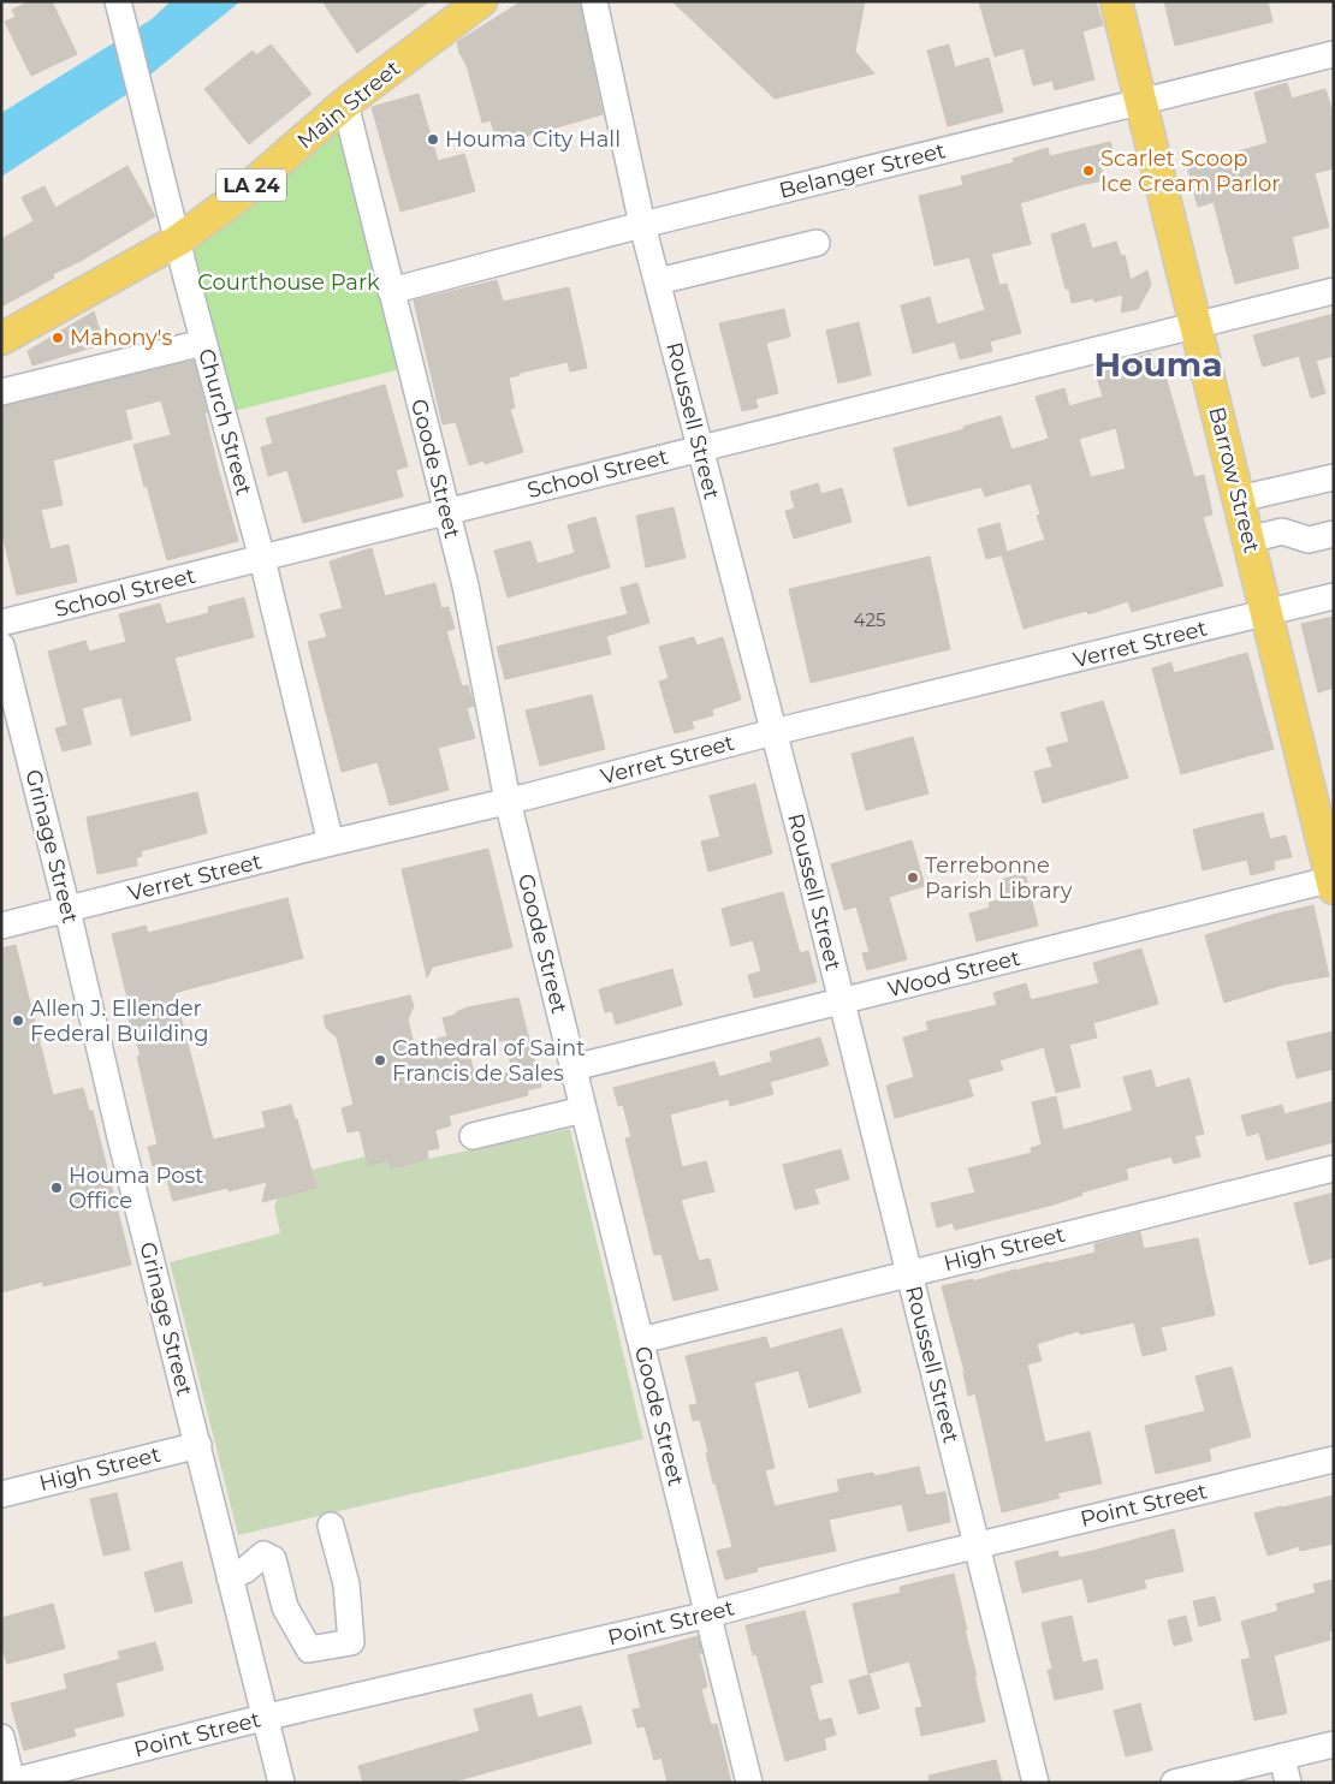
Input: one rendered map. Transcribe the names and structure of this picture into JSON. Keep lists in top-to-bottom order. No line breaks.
{"streets":{"main road":["Main Street","LA 24","Barrow Street"],"street":["Belanger Street","Roussell Street","Church Street","Goode Street","School Street","Verret Street","Grinage Street","Wood Street","High Street","Point Street"]},"crossings":[["Main Street","Church Street"],["Main Street","Goode Street"],["Belanger Street","Roussell Street"],["Belanger Street","Goode Street"],["Belanger Street","Barrow Street"],["Roussell Street","School Street"],["Roussell Street","Verret Street"],["Roussell Street","Wood Street"],["Roussell Street","High Street"],["Roussell Street","Point Street"],["Church Street","School Street"],["Church Street","Verret Street"],["Goode Street","School Street"],["Goode Street","Verret Street"],["Goode Street","Wood Street"],["Goode Street","High Street"],["Goode Street","Point Street"],["School Street","Barrow Street"],["Barrow Street","Verret Street"],["Barrow Street","Wood Street"],["Verret Street","Grinage Street"],["Grinage Street","High Street"],["Grinage Street","Point Street"]],"districts":["Houma"],"parks":["Courthouse Park"],"places":["Houma City Hall","Scarlet Scoop Ice Cream Parlor","Mahony's","Terrebonne Parish Library","Allen J. Ellender Federal Building","Cathedral of Saint Francis de Sales","Houma Post Office"],"house_numbers":["425"]}
